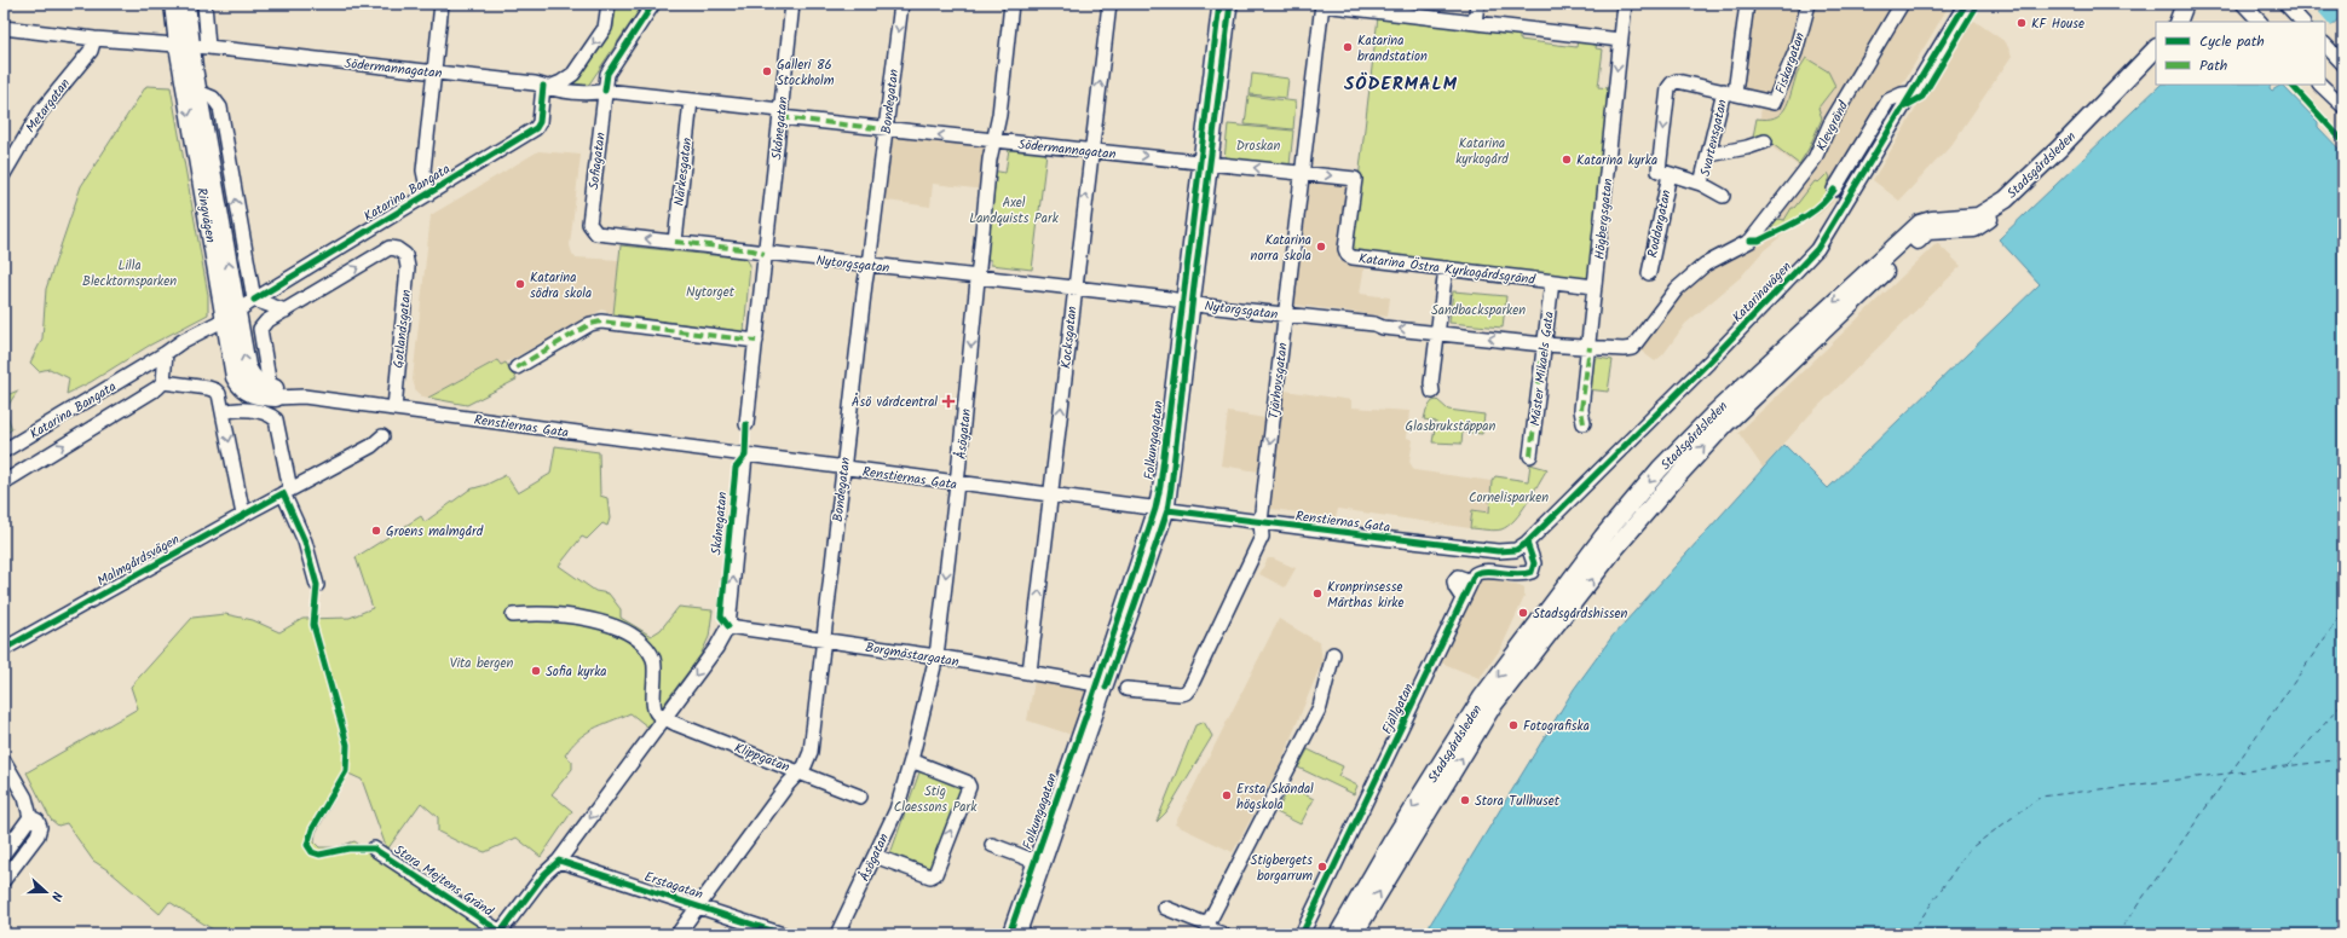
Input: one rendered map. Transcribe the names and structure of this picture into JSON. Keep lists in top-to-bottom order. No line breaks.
{"streets":{"main road":["Stadsgårdsleden","Ringvägen"],"street":["Fiskargatan","Södermannagatan","Bondegatan","Metargatan","Klevgränd","Skånegatan","Svartensgatan","Sofiagatan","Närkesgatan","Katarina Bangata","Högbergsgatan","Roddargatan","Nytorgsgatan","Katarina Östra Kyrkogårdsgränd","Katarinavägen","Gotlandsgatan","Kocksgatan","Mäster Mikaels Gata","Tjärhovsgatan","Renstiernas Gata","Åsögatan","Folkungagatan","Malmgårdsvägen","Borgmästargatan","Fjällgatan","Klippgatan","Stora Mejtens Gränd","Erstagatan"]},"crossings":[["Fiskargatan","Svartensgatan"],["Fiskargatan","Roddargatan"],["Södermannagatan","Bondegatan"],["Södermannagatan","Metargatan"],["Södermannagatan","Skånegatan"],["Södermannagatan","Sofiagatan"],["Södermannagatan","Närkesgatan"],["Södermannagatan","Katarina Bangata"],["Södermannagatan","Ringvägen"],["Södermannagatan","Katarina Östra Kyrkogårdsgränd"],["Södermannagatan","Kocksgatan"],["Södermannagatan","Tjärhovsgatan"],["Södermannagatan","Åsögatan"],["Södermannagatan","Folkungagatan"],["Bondegatan","Nytorgsgatan"],["Bondegatan","Renstiernas Gata"],["Bondegatan","Borgmästargatan"],["Bondegatan","Klippgatan"],["Bondegatan","Erstagatan"],["Klevgränd","Nytorgsgatan"],["Skånegatan","Nytorgsgatan"],["Skånegatan","Renstiernas Gata"],["Skånegatan","Borgmästargatan"],["Skånegatan","Klippgatan"],["Skånegatan","Stora Mejtens Gränd"],["Skånegatan","Erstagatan"],["Sofiagatan","Närkesgatan"],["Katarina Bangata","Ringvägen"],["Ringvägen","Renstiernas Gata"],["Högbergsgatan","Nytorgsgatan"],["Högbergsgatan","Katarina Östra Kyrkogårdsgränd"],["Nytorgsgatan","Kocksgatan"],["Nytorgsgatan","Mäster Mikaels Gata"],["Nytorgsgatan","Tjärhovsgatan"],["Nytorgsgatan","Åsögatan"],["Nytorgsgatan","Folkungagatan"],["Katarina Östra Kyrkogårdsgränd","Mäster Mikaels Gata"],["Katarinavägen","Renstiernas Gata"],["Katarinavägen","Fjällgatan"],["Gotlandsgatan","Renstiernas Gata"],["Kocksgatan","Renstiernas Gata"],["Kocksgatan","Borgmästargatan"],["Tjärhovsgatan","Renstiernas Gata"],["Renstiernas Gata","Åsögatan"],["Renstiernas Gata","Folkungagatan"],["Åsögatan","Borgmästargatan"],["Folkungagatan","Borgmästargatan"]],"one_way":["Högbergsgatan","Roddargatan","Kocksgatan","Åsögatan"],"districts":["SÖDERMALM"],"parks":["Katarina kyrkogård","Droskan","Axel Landquists Park","Lilla Blecktornsparken","Nytorget","Sandbacksparken","Glasbrukstäppan","Cornelisparken","Vita bergen","Stig Claessons Park"],"places":{"other":["KF House","Katarina brandstation","Galleri 86 Stockholm","Katarina kyrka","Katarina norra skola","Katarina södra skola","Groens malmgård","Kronprinsesse Märthas kirke","Stadsgårdshissen","Sofia kyrka","Fotografiska","Ersta Sköndal högskola","Stora Tullhuset","Stigbergets borgarrum"],"health":["Åsö vårdcentral"]},"legend":["Cycle path","Path"],"north":"right"}
